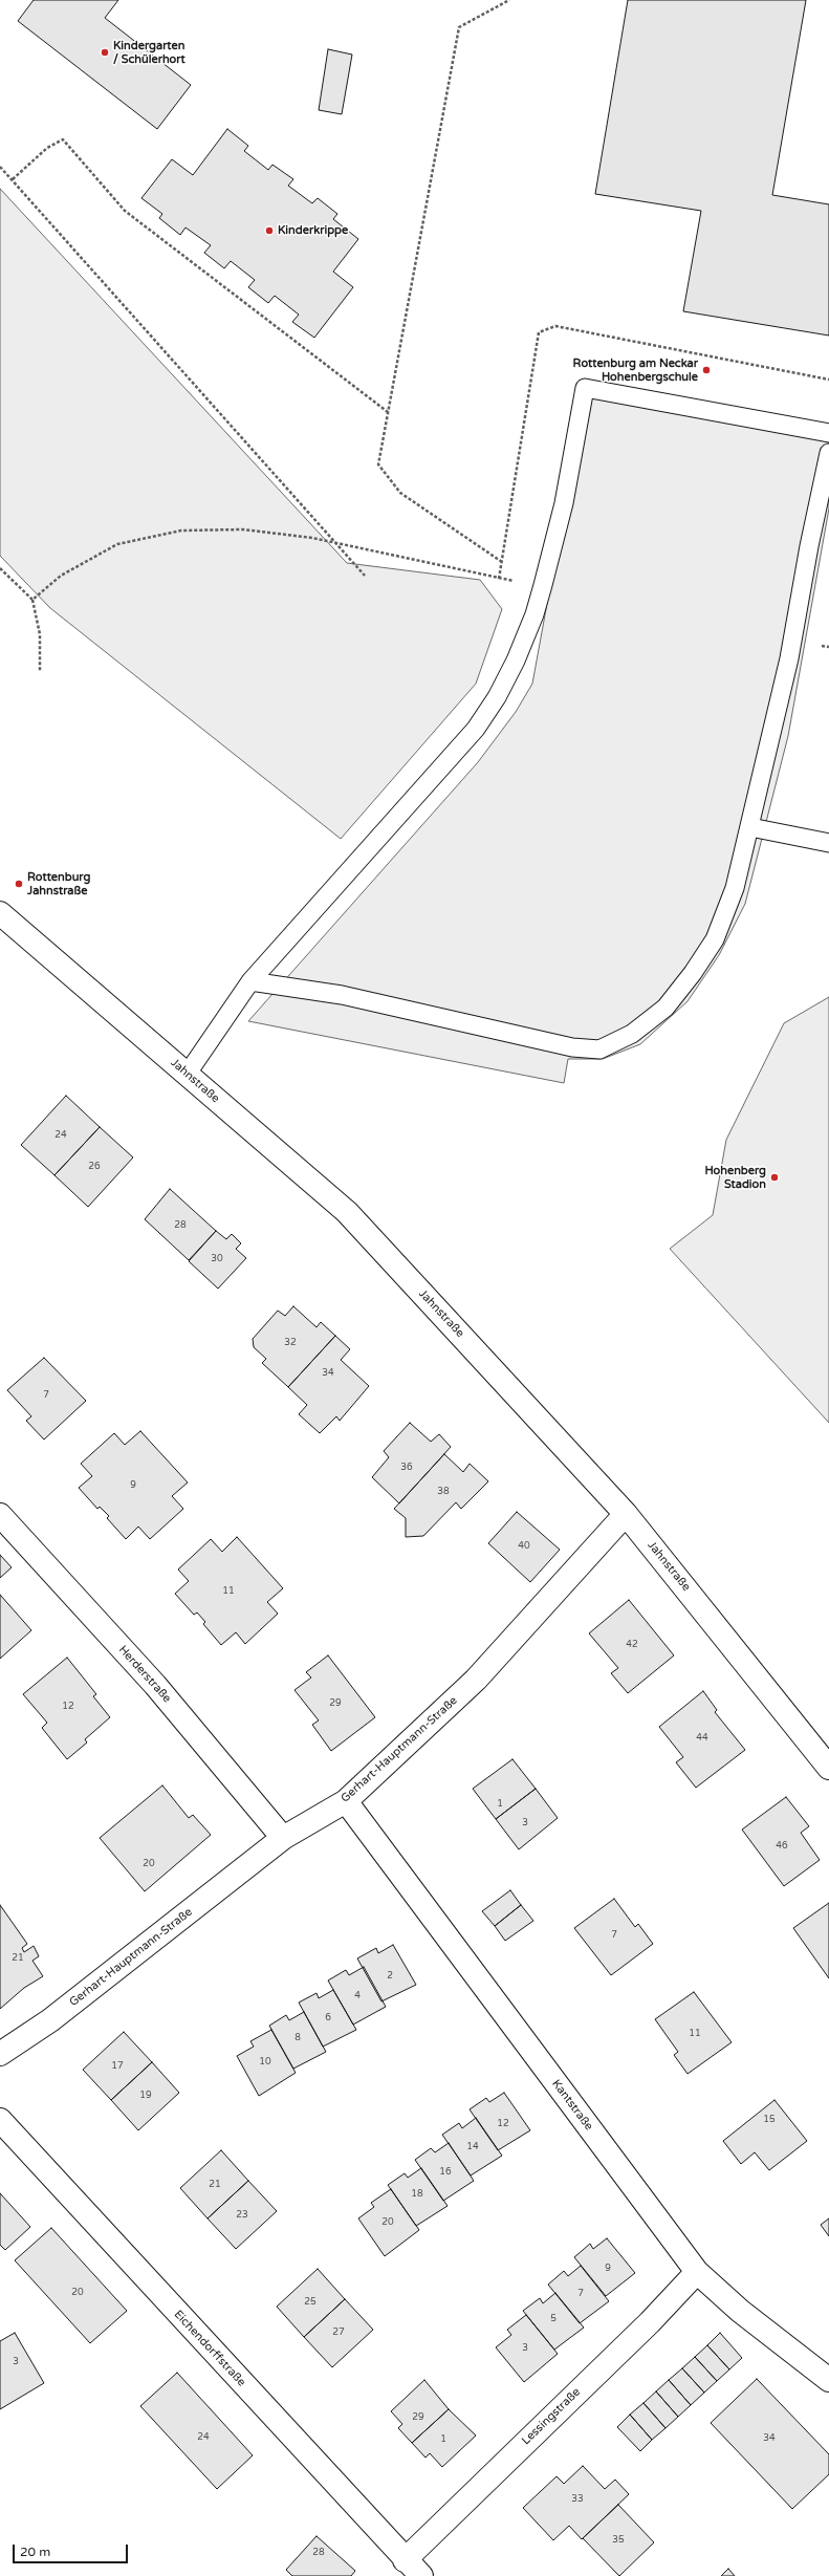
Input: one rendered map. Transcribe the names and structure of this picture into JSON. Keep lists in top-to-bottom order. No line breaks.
{"streets":{"street":["Jahnstraße","Herderstraße","Gerhart-Hauptmann-Straße","Kantstraße","Eichendorffstraße","Lessingstraße"]},"crossings":[["Jahnstraße","Gerhart-Hauptmann-Straße"],["Herderstraße","Gerhart-Hauptmann-Straße"],["Gerhart-Hauptmann-Straße","Kantstraße"],["Kantstraße","Lessingstraße"],["Eichendorffstraße","Lessingstraße"]],"places":["Kindergarten / Schülerhort","Kinderkrippe","Rottenburg am Neckar Hohenbergschule","Rottenburg Jahnstraße","Hohenberg Stadion"],"house_numbers":["24","26","28","30","32","34","7","36","9","38","40","11","42","29","12","44","1","3","46","20","7","21","2","4","6","11","8","10","17","19","15","12","14","16","21","18","23","20","9","20","7","25","5","27","3","3","29","24","34","1","33","35","28"],"scale_bar":"20 m"}
